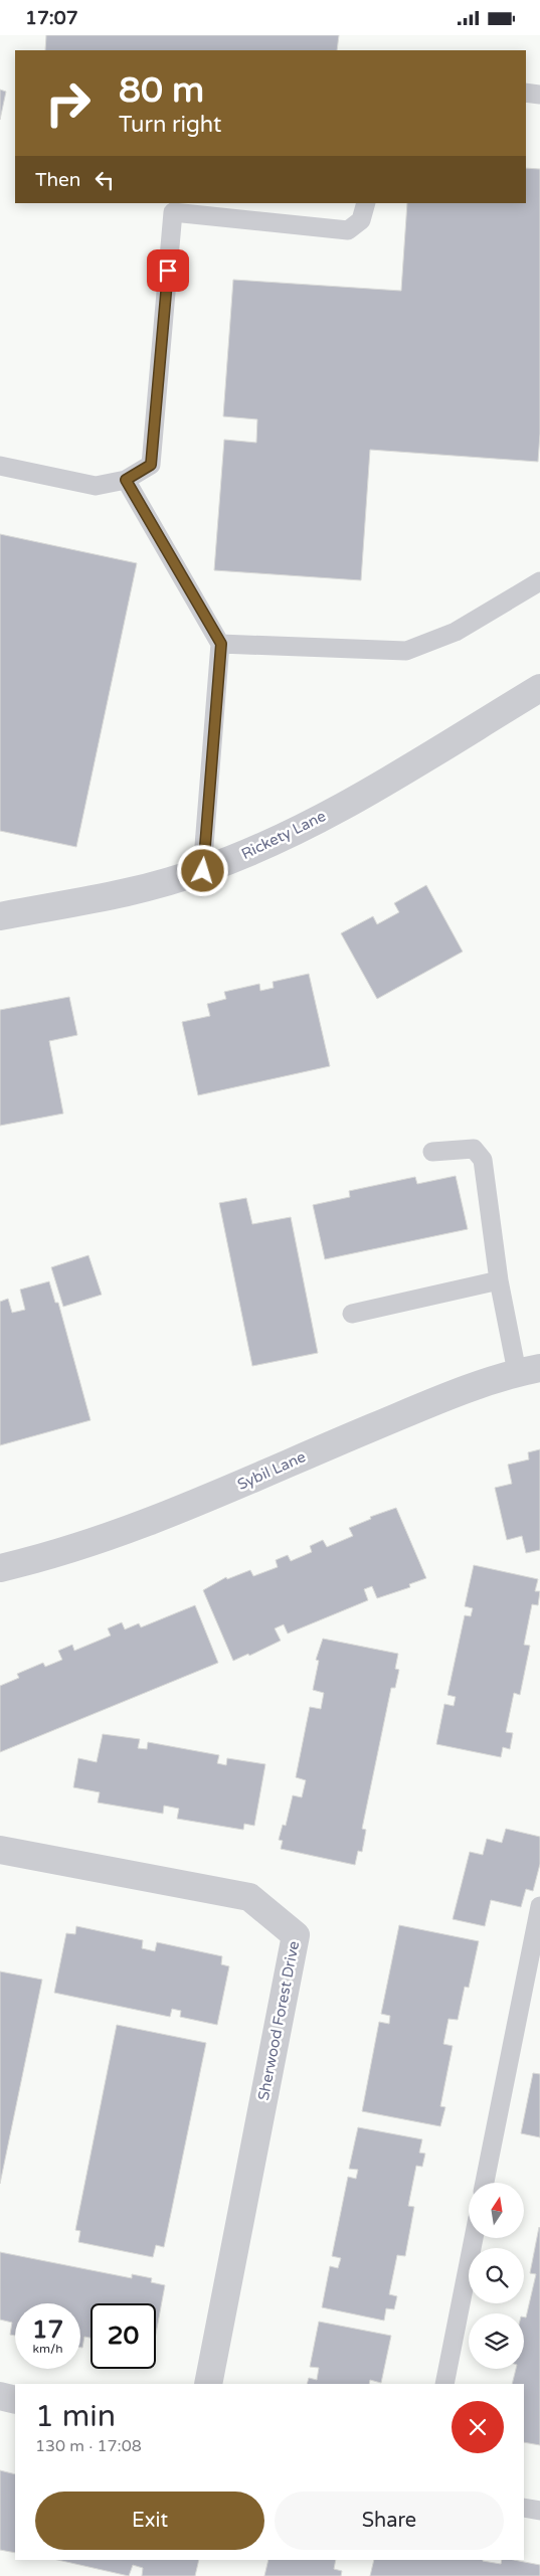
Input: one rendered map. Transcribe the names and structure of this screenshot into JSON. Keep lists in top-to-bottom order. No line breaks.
{"streets":{"street":["Rickety Lane","Sybil Lane","Sherwood Forest Drive"]},"north":"top","page":{"status":"17:07","turn":["80 m","Turn right"],"then":"Then","speed":"17 km/h","limit":"20","heading":["1 min","130 m · 17:08"],"buttons":["Exit","Share"]}}
